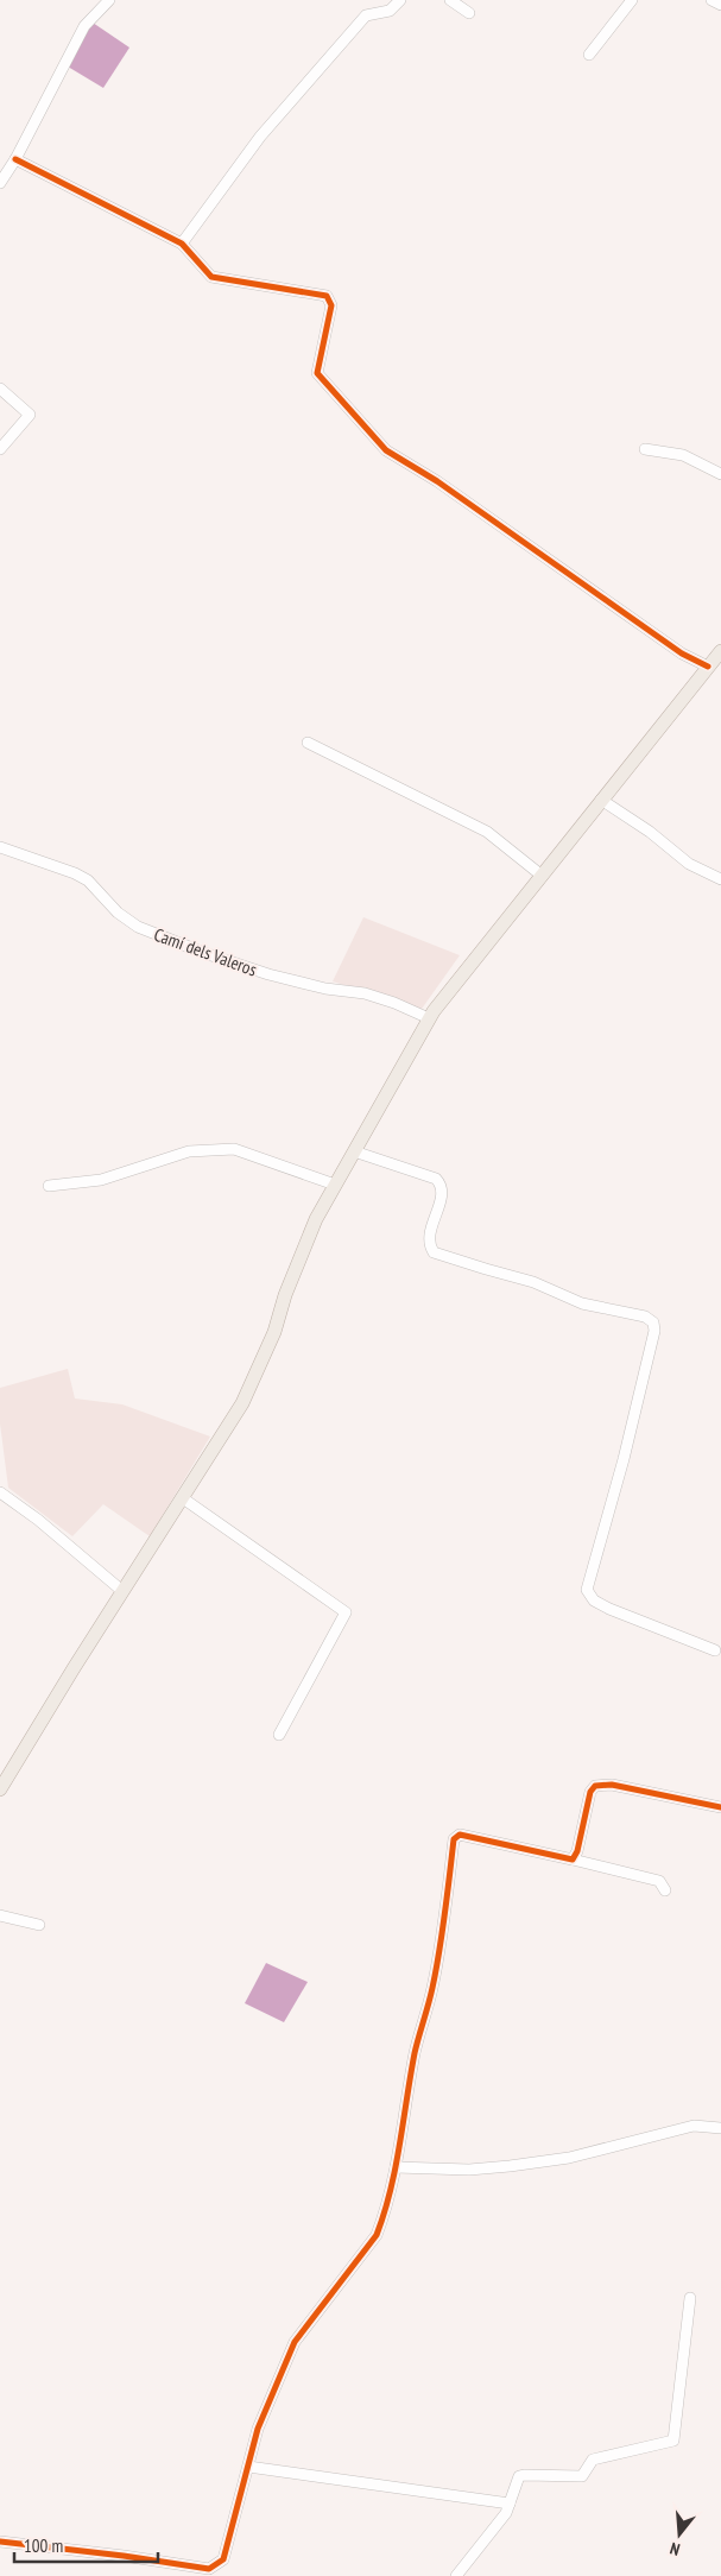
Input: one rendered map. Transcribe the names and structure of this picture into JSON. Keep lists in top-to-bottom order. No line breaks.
{"streets":{"street":["Camí dels Valeros"]},"scale_bar":"100 m","north":"bottom"}
